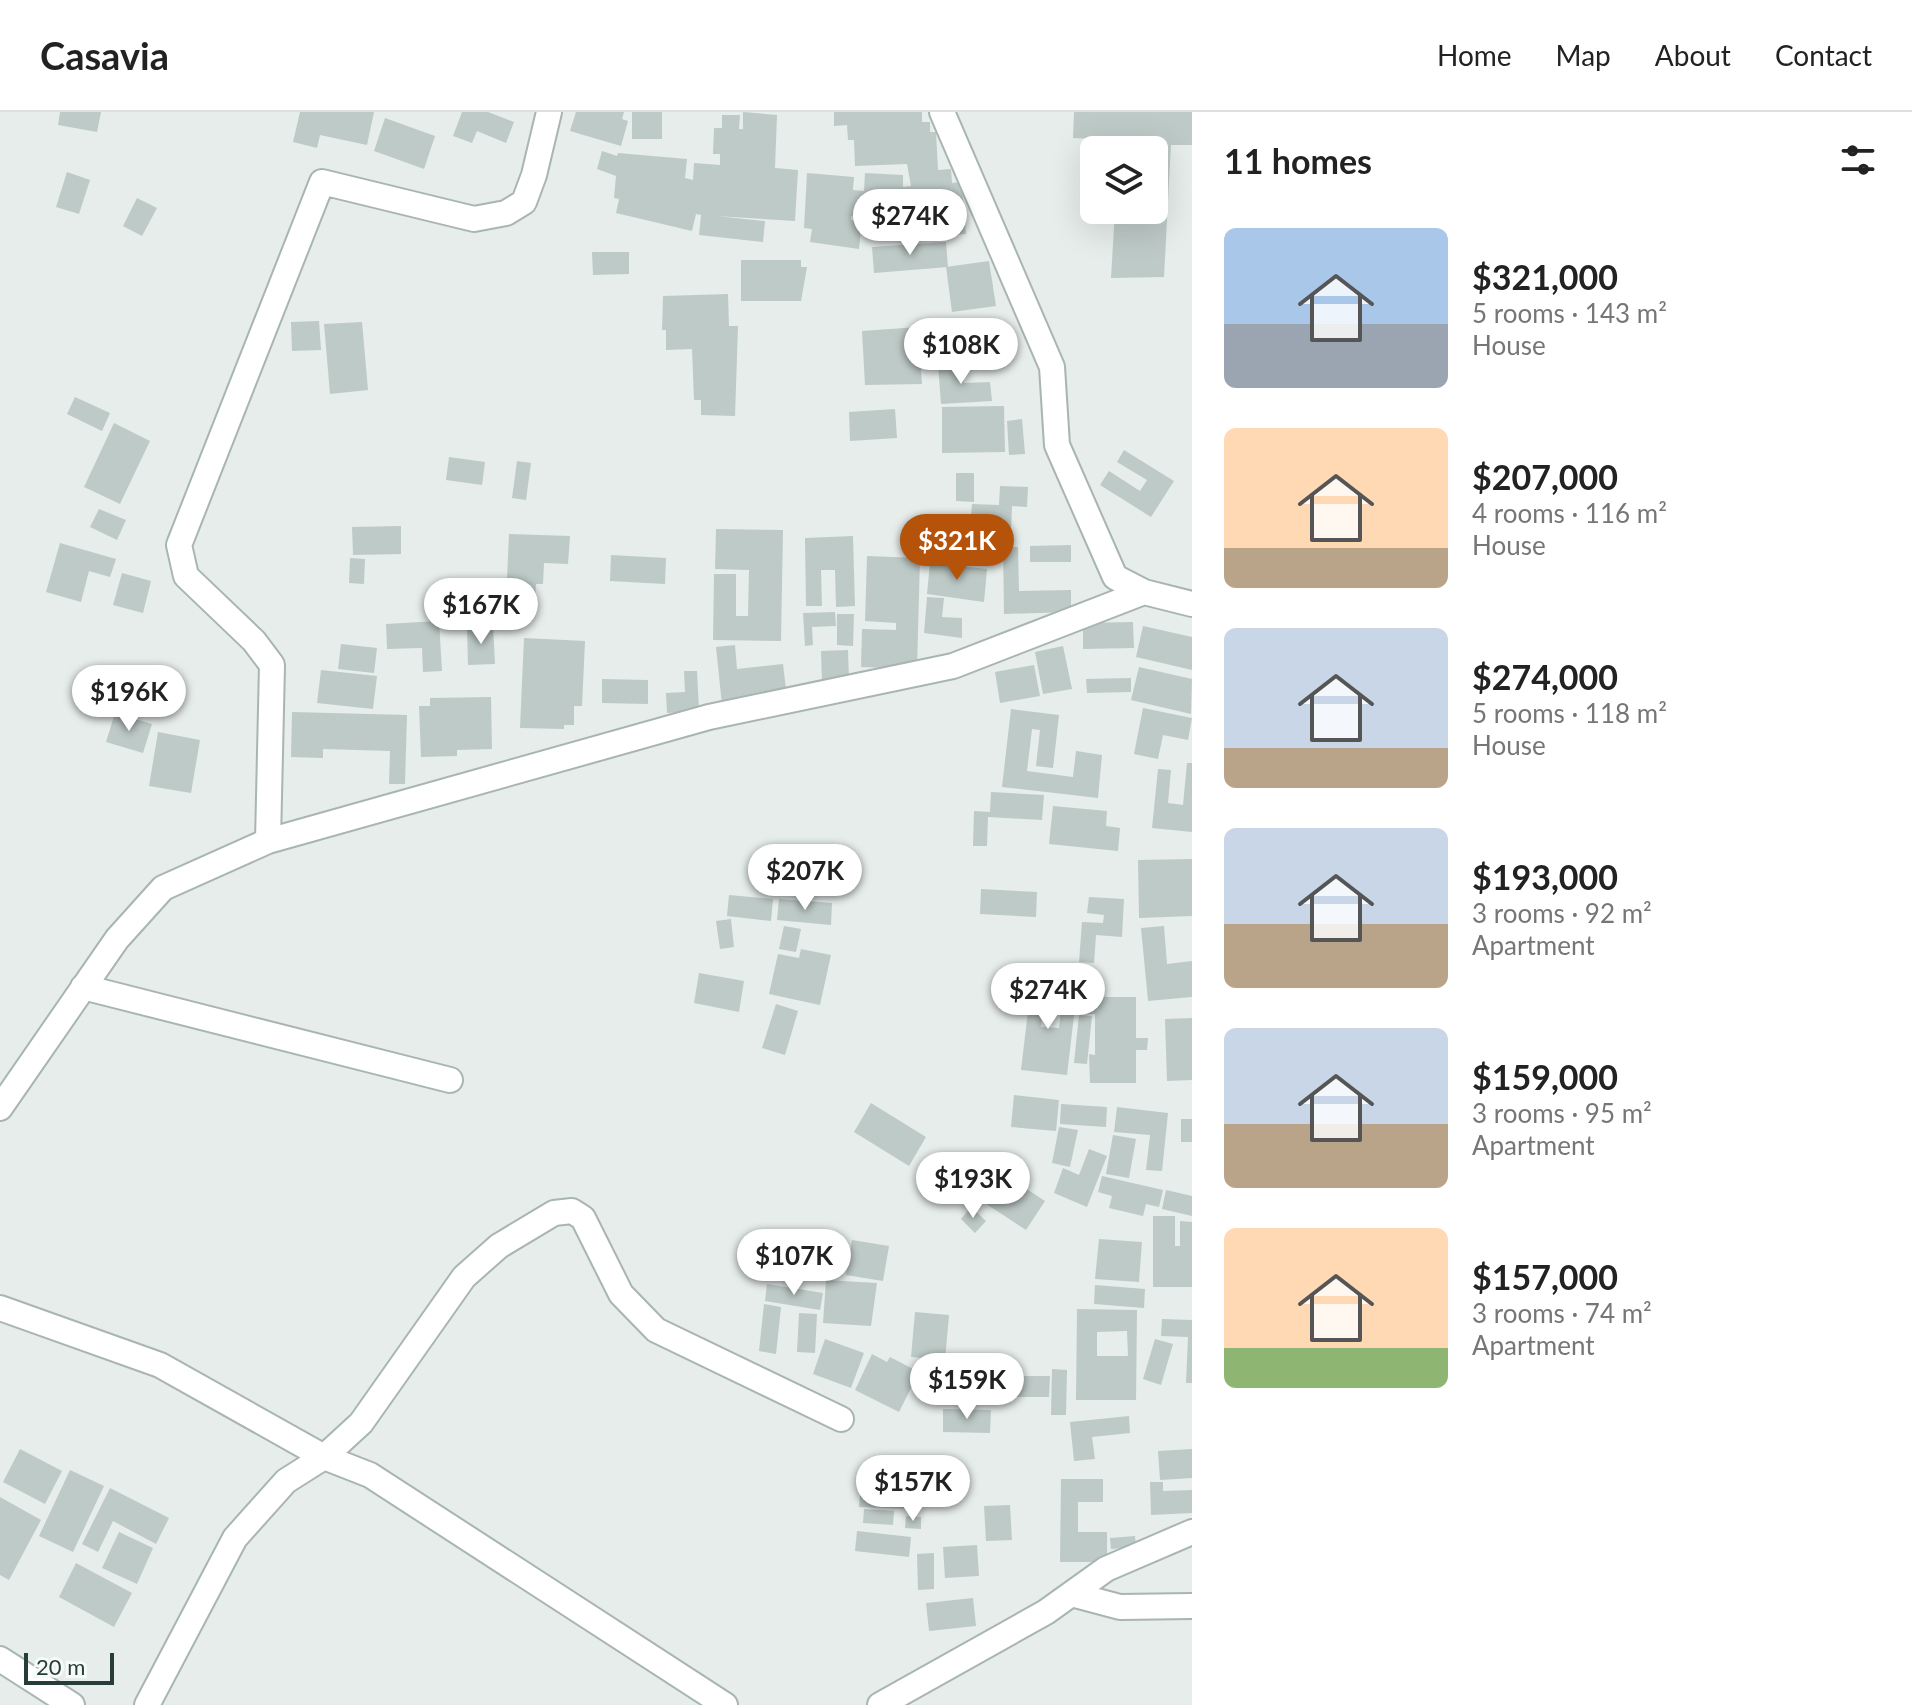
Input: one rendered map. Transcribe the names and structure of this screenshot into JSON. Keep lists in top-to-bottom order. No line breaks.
{"scale_bar":"20 m","page":{"header":"Casavia","nav":["Home","Map","About","Contact"],"heading":"11 homes","price":["$274K","$108K","$321K","$167K","$196K","$207K","$274K","$193K","$107K","$159K","$157K"],"list":[{"name":"$321,000","note":"5 rooms · 143 m² · House"},{"name":"$207,000","note":"4 rooms · 116 m² · House"},{"name":"$274,000","note":"5 rooms · 118 m² · House"},{"name":"$193,000","note":"3 rooms · 92 m² · Apartment"},{"name":"$159,000","note":"3 rooms · 95 m² · Apartment"},{"name":"$157,000","note":"3 rooms · 74 m² · Apartment"}],"scale":"20 m"}}
